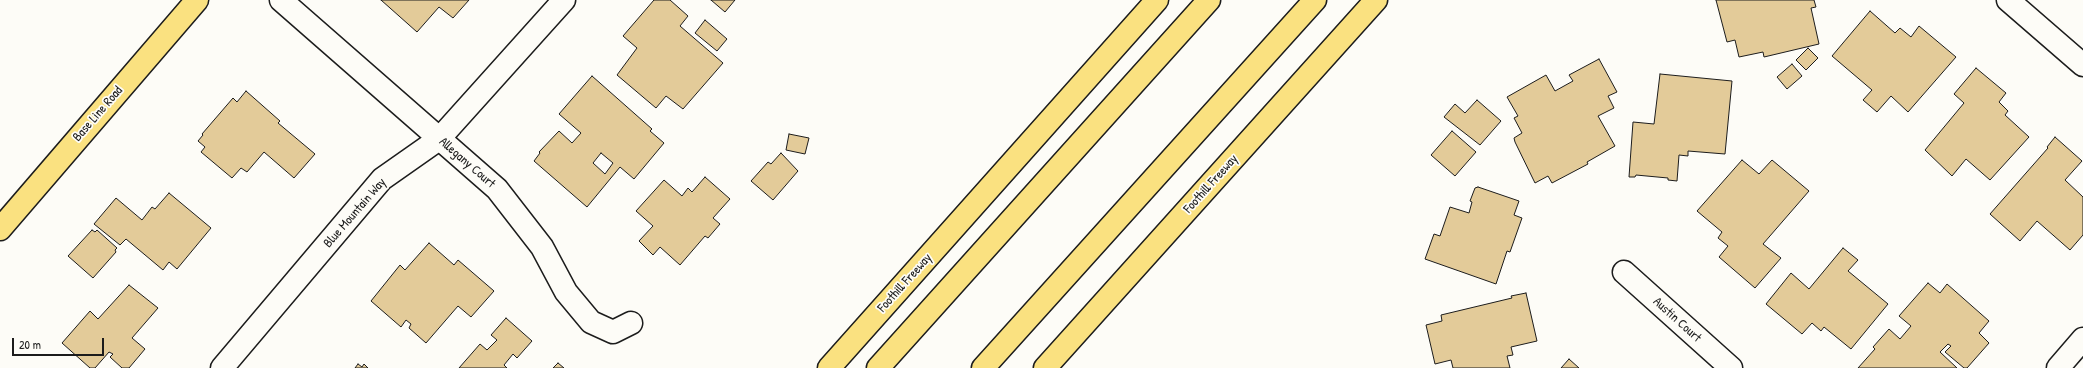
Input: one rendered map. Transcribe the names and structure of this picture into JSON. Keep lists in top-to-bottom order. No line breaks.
{"streets":{"main road":["Base Line Road","Foothill Freeway"],"street":["Allegany Court","Blue Mountain Way","Austin Court"]},"crossings":[["Allegany Court","Blue Mountain Way"]],"scale_bar":"20 m"}
